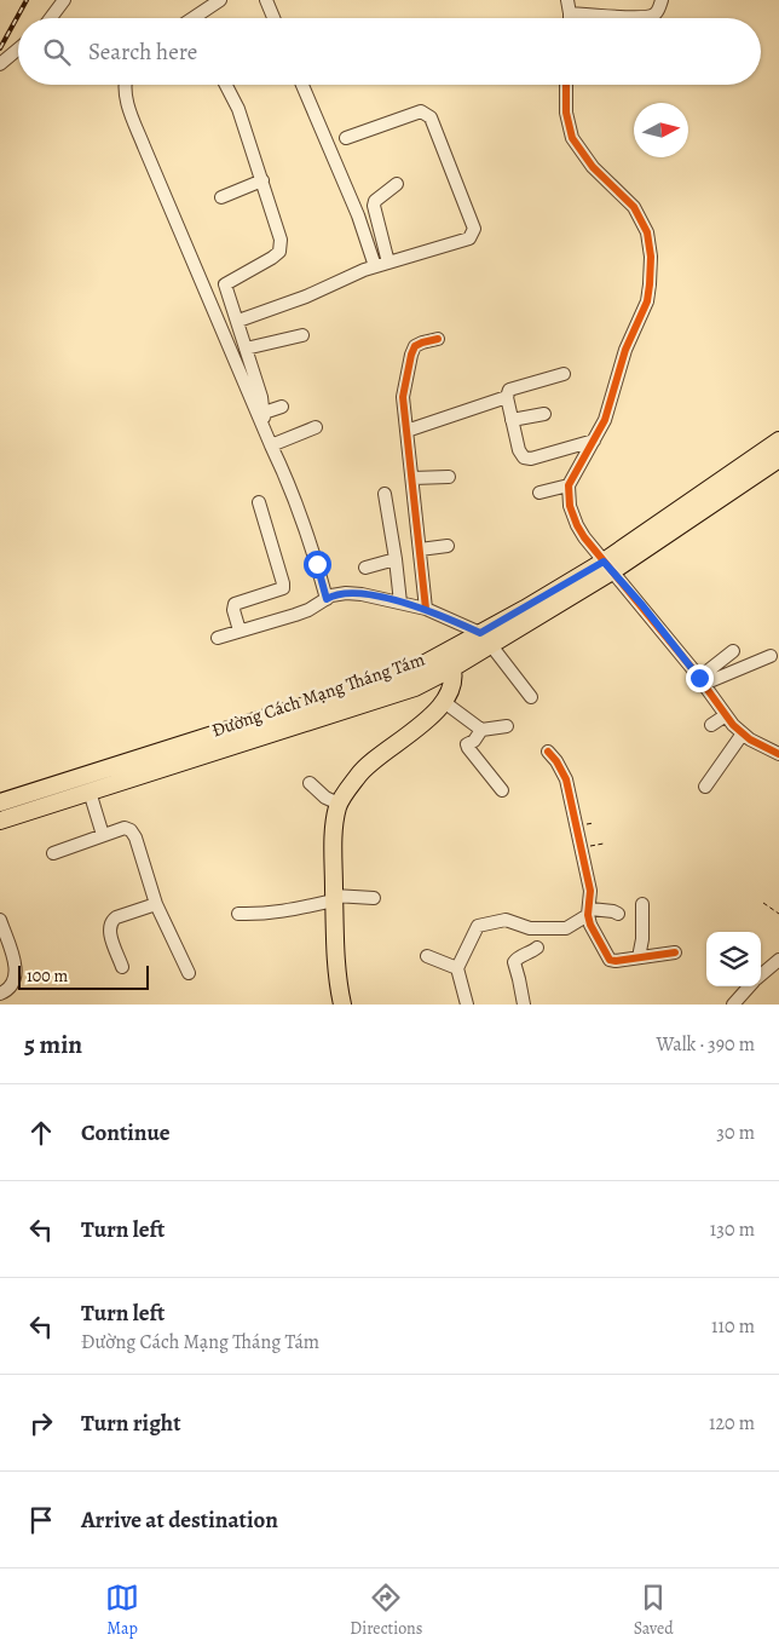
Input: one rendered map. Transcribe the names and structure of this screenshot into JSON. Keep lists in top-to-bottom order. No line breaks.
{"streets":{"main road":["Đường Cách Mạng Tháng Tám"]},"scale_bar":"100 m","north":"right","page":{"search":"Search here","scale":"100 m","heading":["5 min","Walk · 390 m"],"list":[["Continue","30 m"],["Turn left","130 m"],["Turn left","Đường Cách Mạng Tháng Tám","110 m"],["Turn right","120 m"],"Arrive at destination"],"nav":["Map","Directions","Saved"]}}
